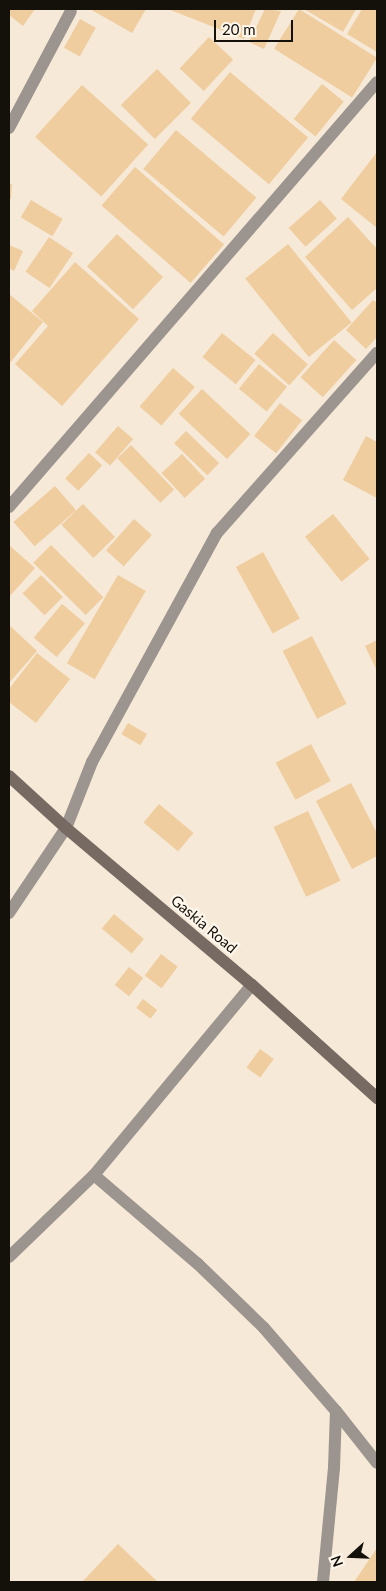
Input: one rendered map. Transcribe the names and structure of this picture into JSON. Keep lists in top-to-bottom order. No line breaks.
{"streets":{"main road":["Gaskia Road"]},"scale_bar":"20 m","north":"left"}
